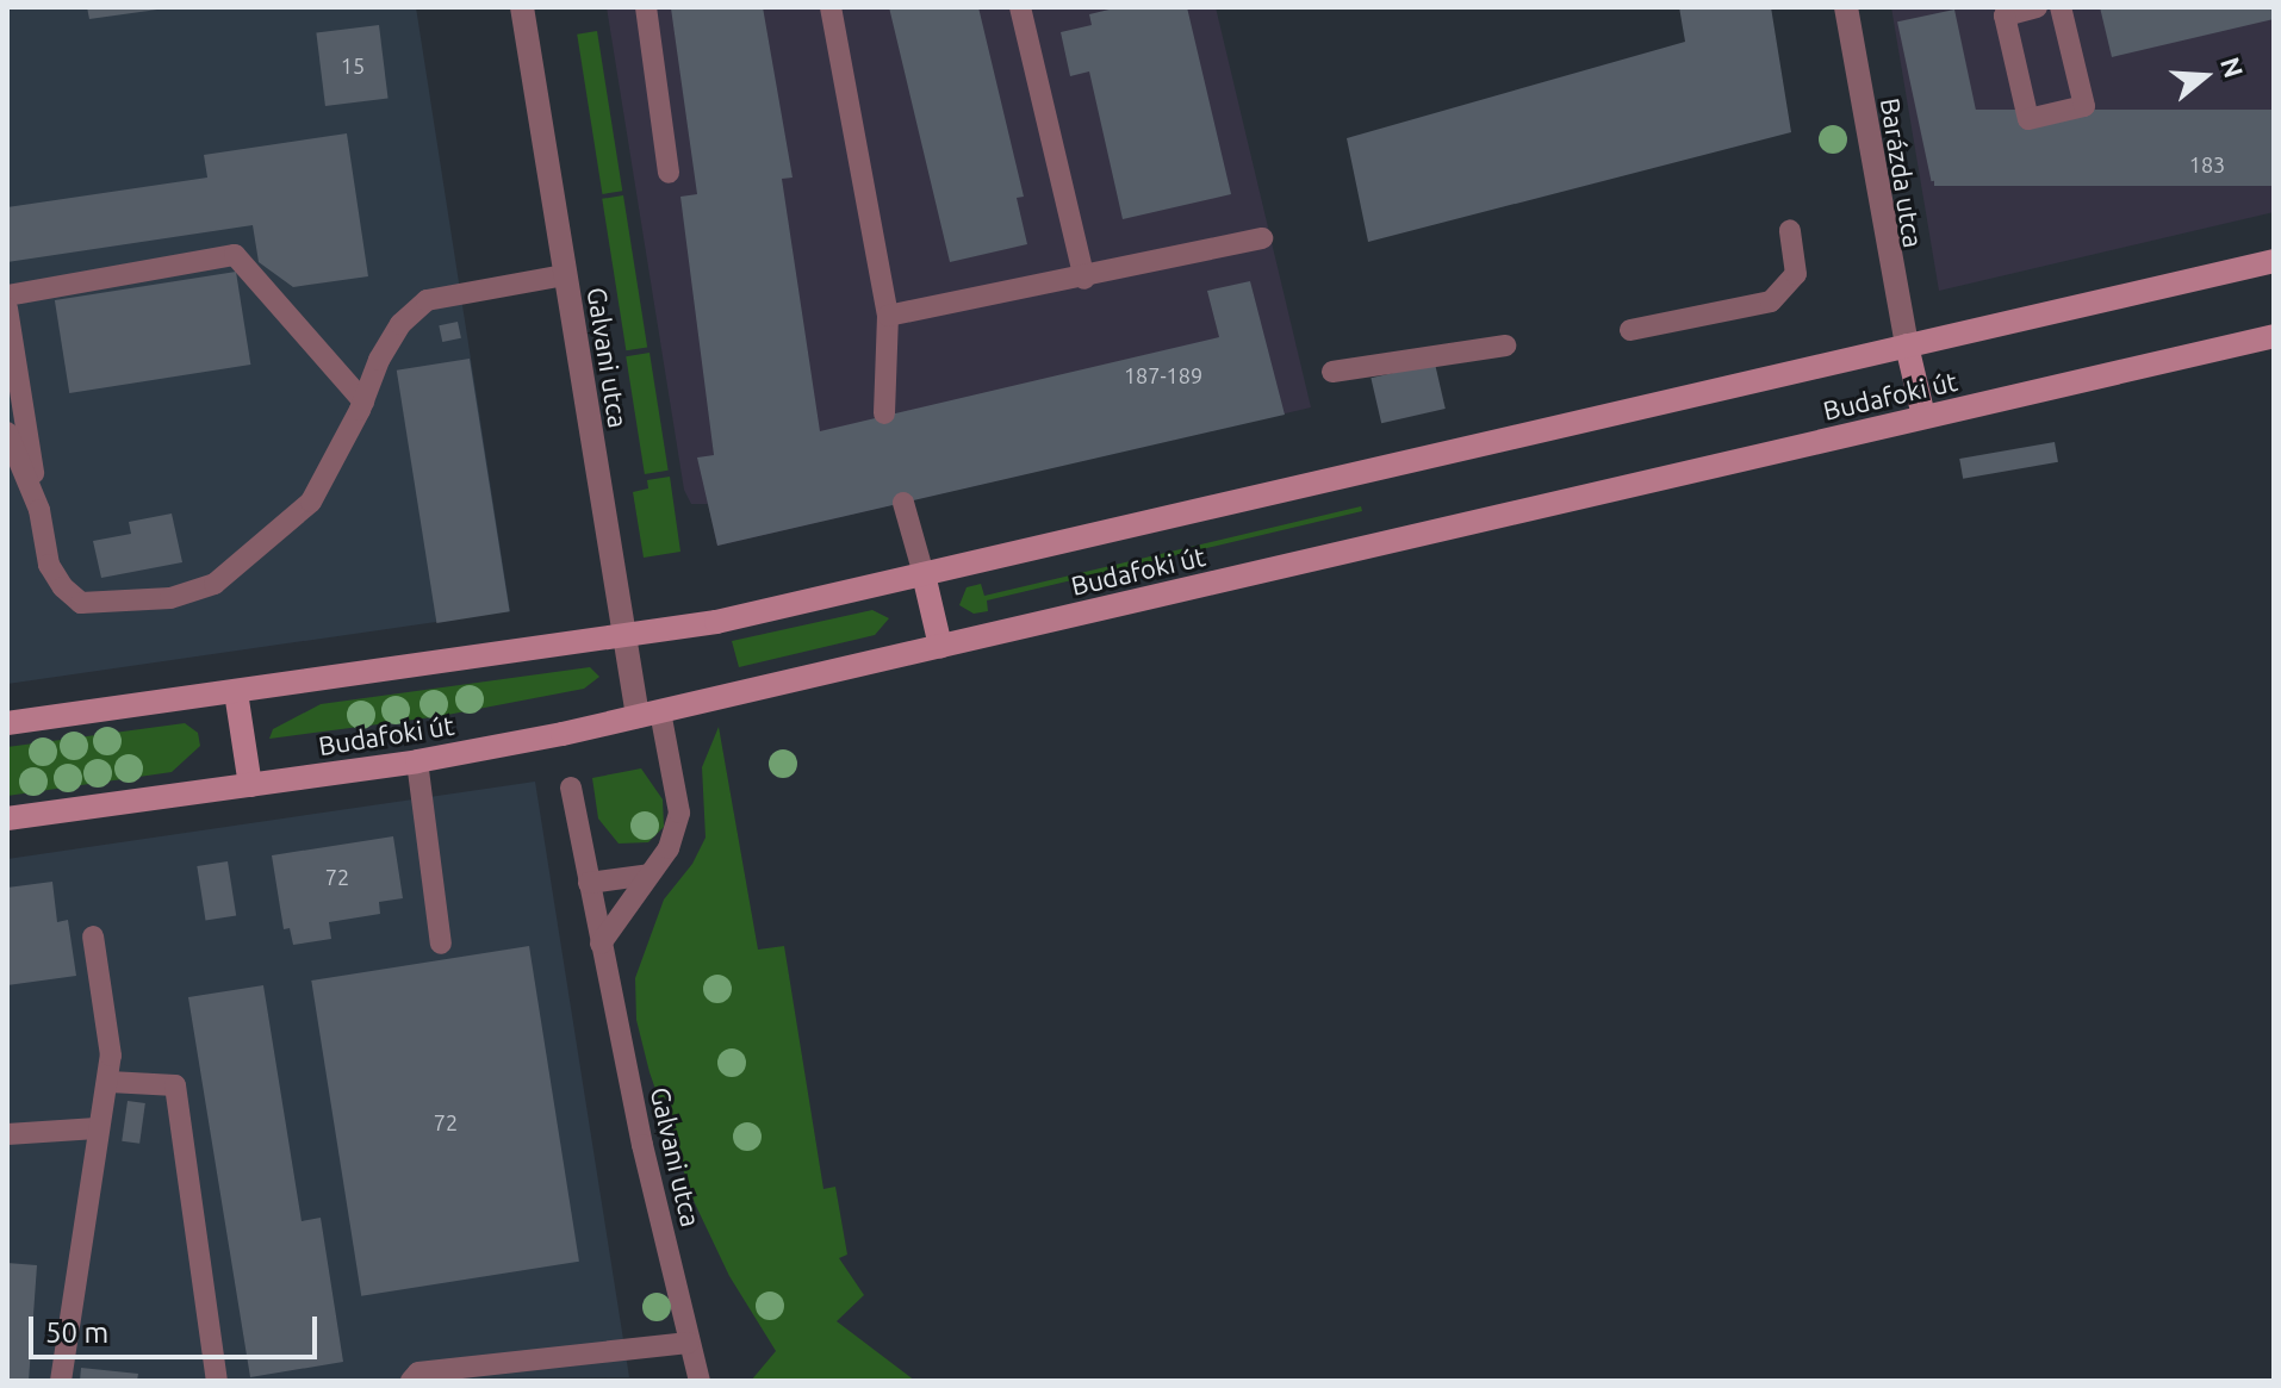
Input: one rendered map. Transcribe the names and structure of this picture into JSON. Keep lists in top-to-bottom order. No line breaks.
{"streets":{"main road":["Budafoki út"],"street":["Barázda utca","Galvani utca"]},"crossings":[["Barázda utca","Budafoki út"],["Galvani utca","Budafoki út"]],"house_numbers":["15","183","187-189","72","72"],"scale_bar":"50 m","north":"right"}
